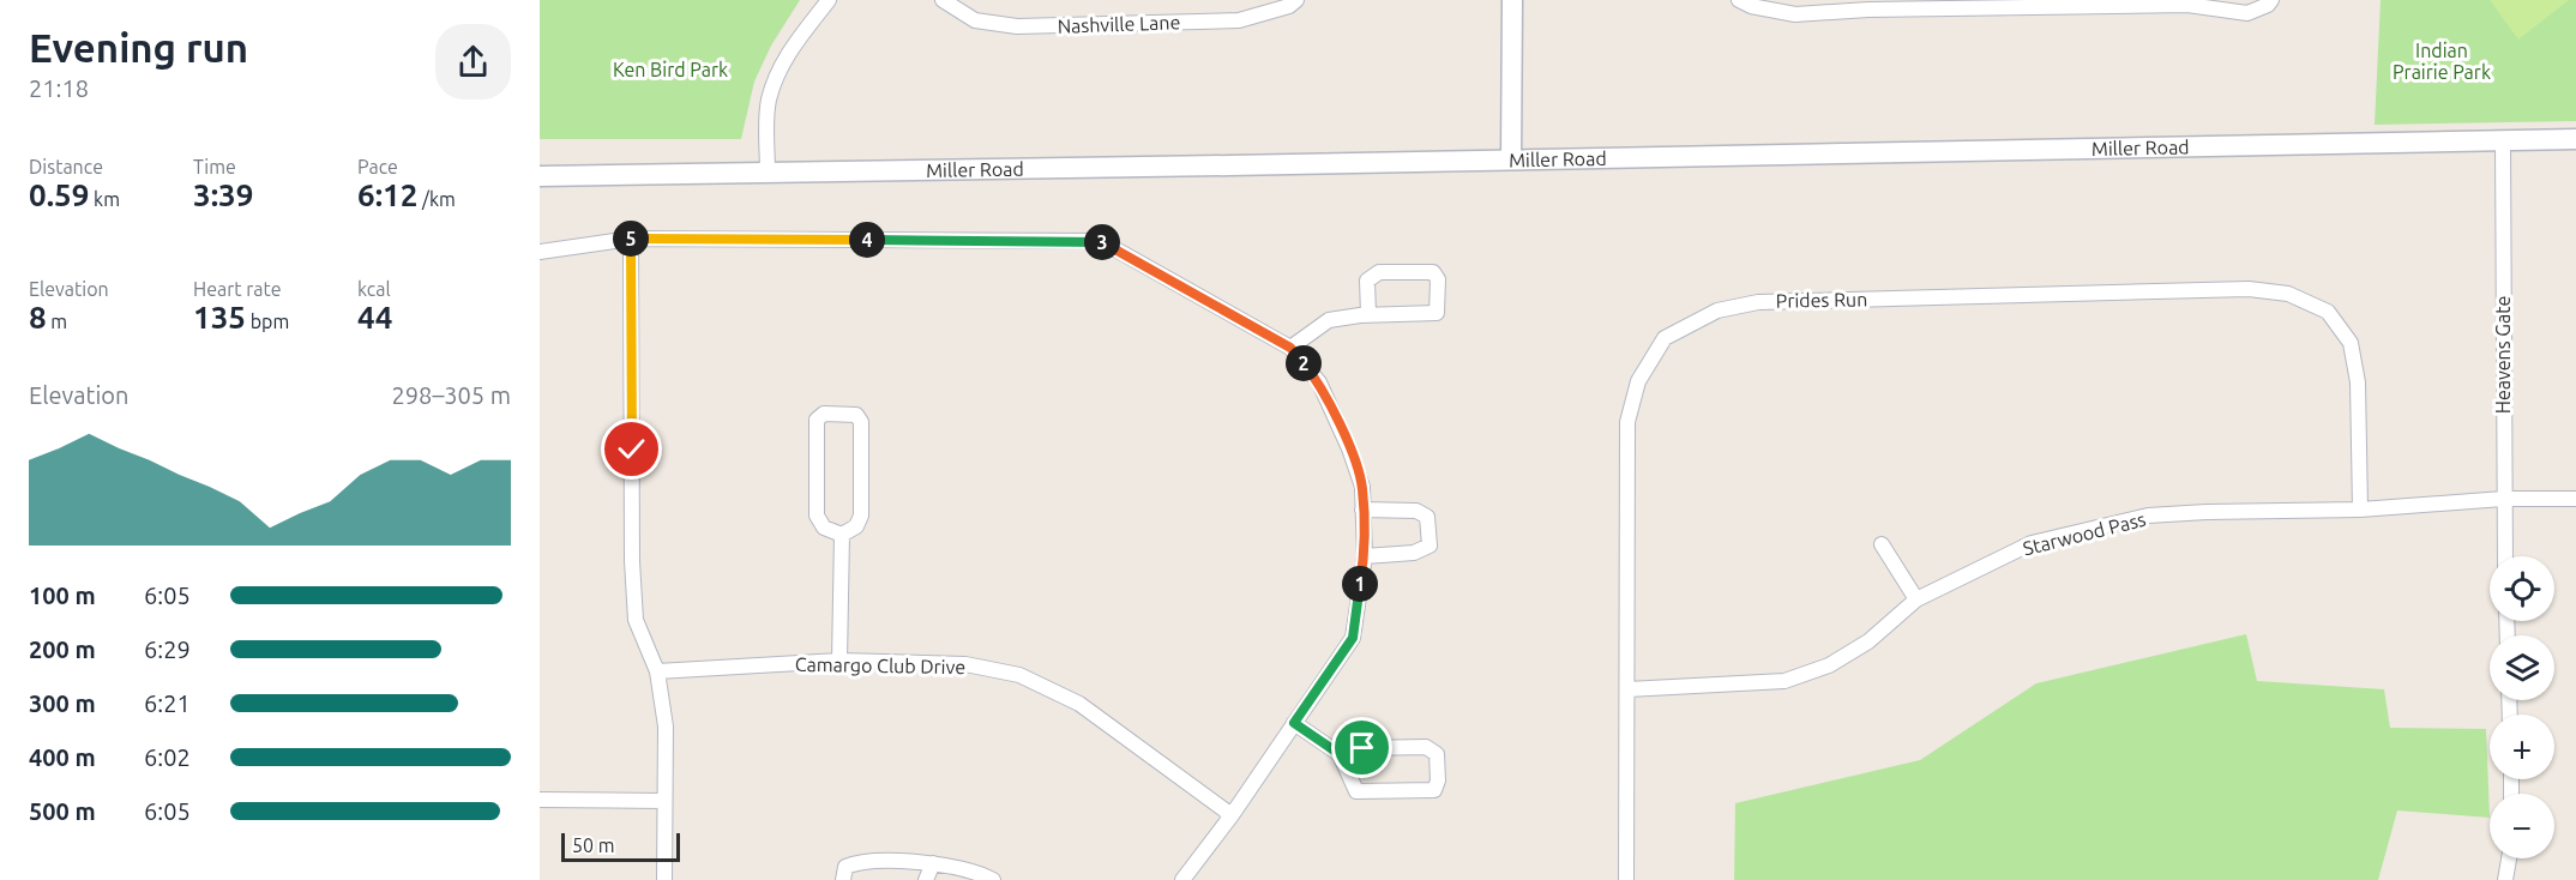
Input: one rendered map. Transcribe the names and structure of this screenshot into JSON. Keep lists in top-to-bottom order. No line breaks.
{"streets":{"street":["Nashville Lane","Miller Road","Prides Run","Heavens Gate","Starwood Pass","Camargo Club Drive"]},"crossings":[["Miller Road","Heavens Gate"],["Prides Run","Starwood Pass"],["Heavens Gate","Starwood Pass"]],"parks":["Indian Prairie Park","Ken Bird Park"],"scale_bar":"50 m","page":{"heading":["Evening run","21:18"],"stats":[["Distance","0.59 km"],["Time","3:39"],["Pace","6:12 /km"],["Elevation","8 m"],["Heart rate","135 bpm"],["kcal","44"]],"pins":["5","4","3","2","1"],"chart":["Elevation","298–305 m"],"map_buttons":["+","−"],"list":[{"name":"100 m","note":"6:05"},{"name":"200 m","note":"6:29"},{"name":"300 m","note":"6:21"},{"name":"400 m","note":"6:02"},{"name":"500 m","note":"6:05"}],"scale":"50 m"}}
